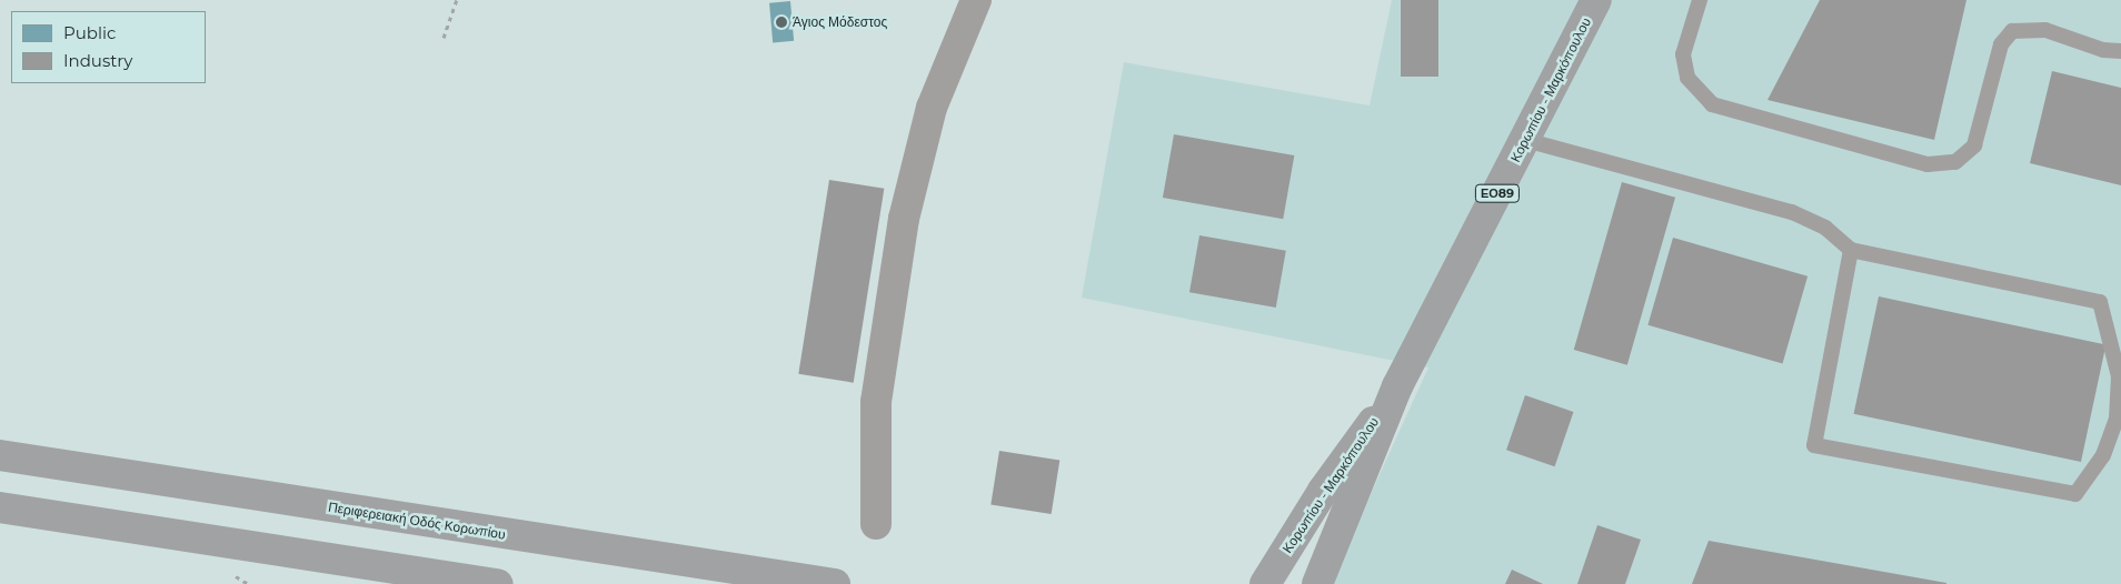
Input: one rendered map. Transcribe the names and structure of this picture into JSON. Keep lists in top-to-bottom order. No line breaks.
{"streets":{"main road":["Κορωπίου - Μαρκόπουλου","ΕΟ89","Περιφερειακή Οδός Κορωπίου"]},"places":["Άγιος Μόδεστος"],"legend":["Public","Industry"]}
